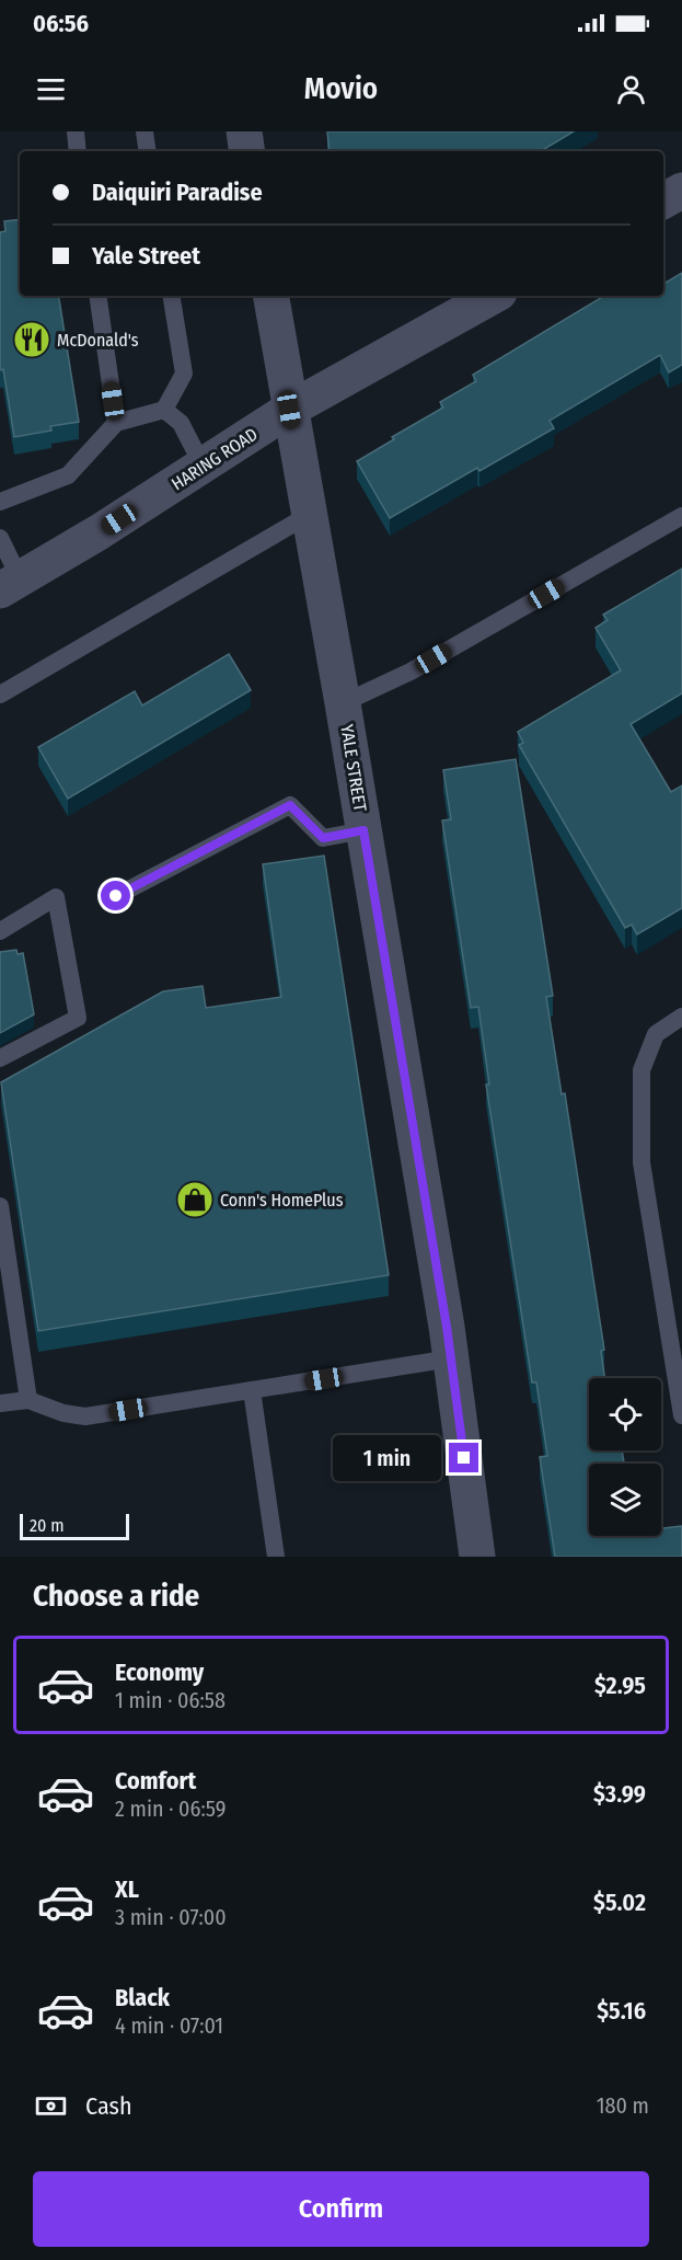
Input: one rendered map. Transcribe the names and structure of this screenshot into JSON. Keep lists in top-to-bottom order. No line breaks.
{"streets":{"street":["HARING ROAD","YALE STREET"]},"crossings":[["HARING ROAD","YALE STREET"]],"places":{"restaurant":["McDonald's"],"shop":["Conn's HomePlus"]},"scale_bar":"20 m","page":{"status":"06:56","header":"Movio","banner":["Daiquiri Paradise","Yale Street"],"bubble":"1 min","scale":"20 m","heading":"Choose a ride","list":[{"name":"Economy","note":"1 min · 06:58","value":"$2.95"},{"name":"Comfort","note":"2 min · 06:59","value":"$3.99"},{"name":"XL","note":"3 min · 07:00","value":"$5.02"},{"name":"Black","note":"4 min · 07:01","value":"$5.16"}],"pay":["Cash","180 m"],"buttons":"Confirm"}}
